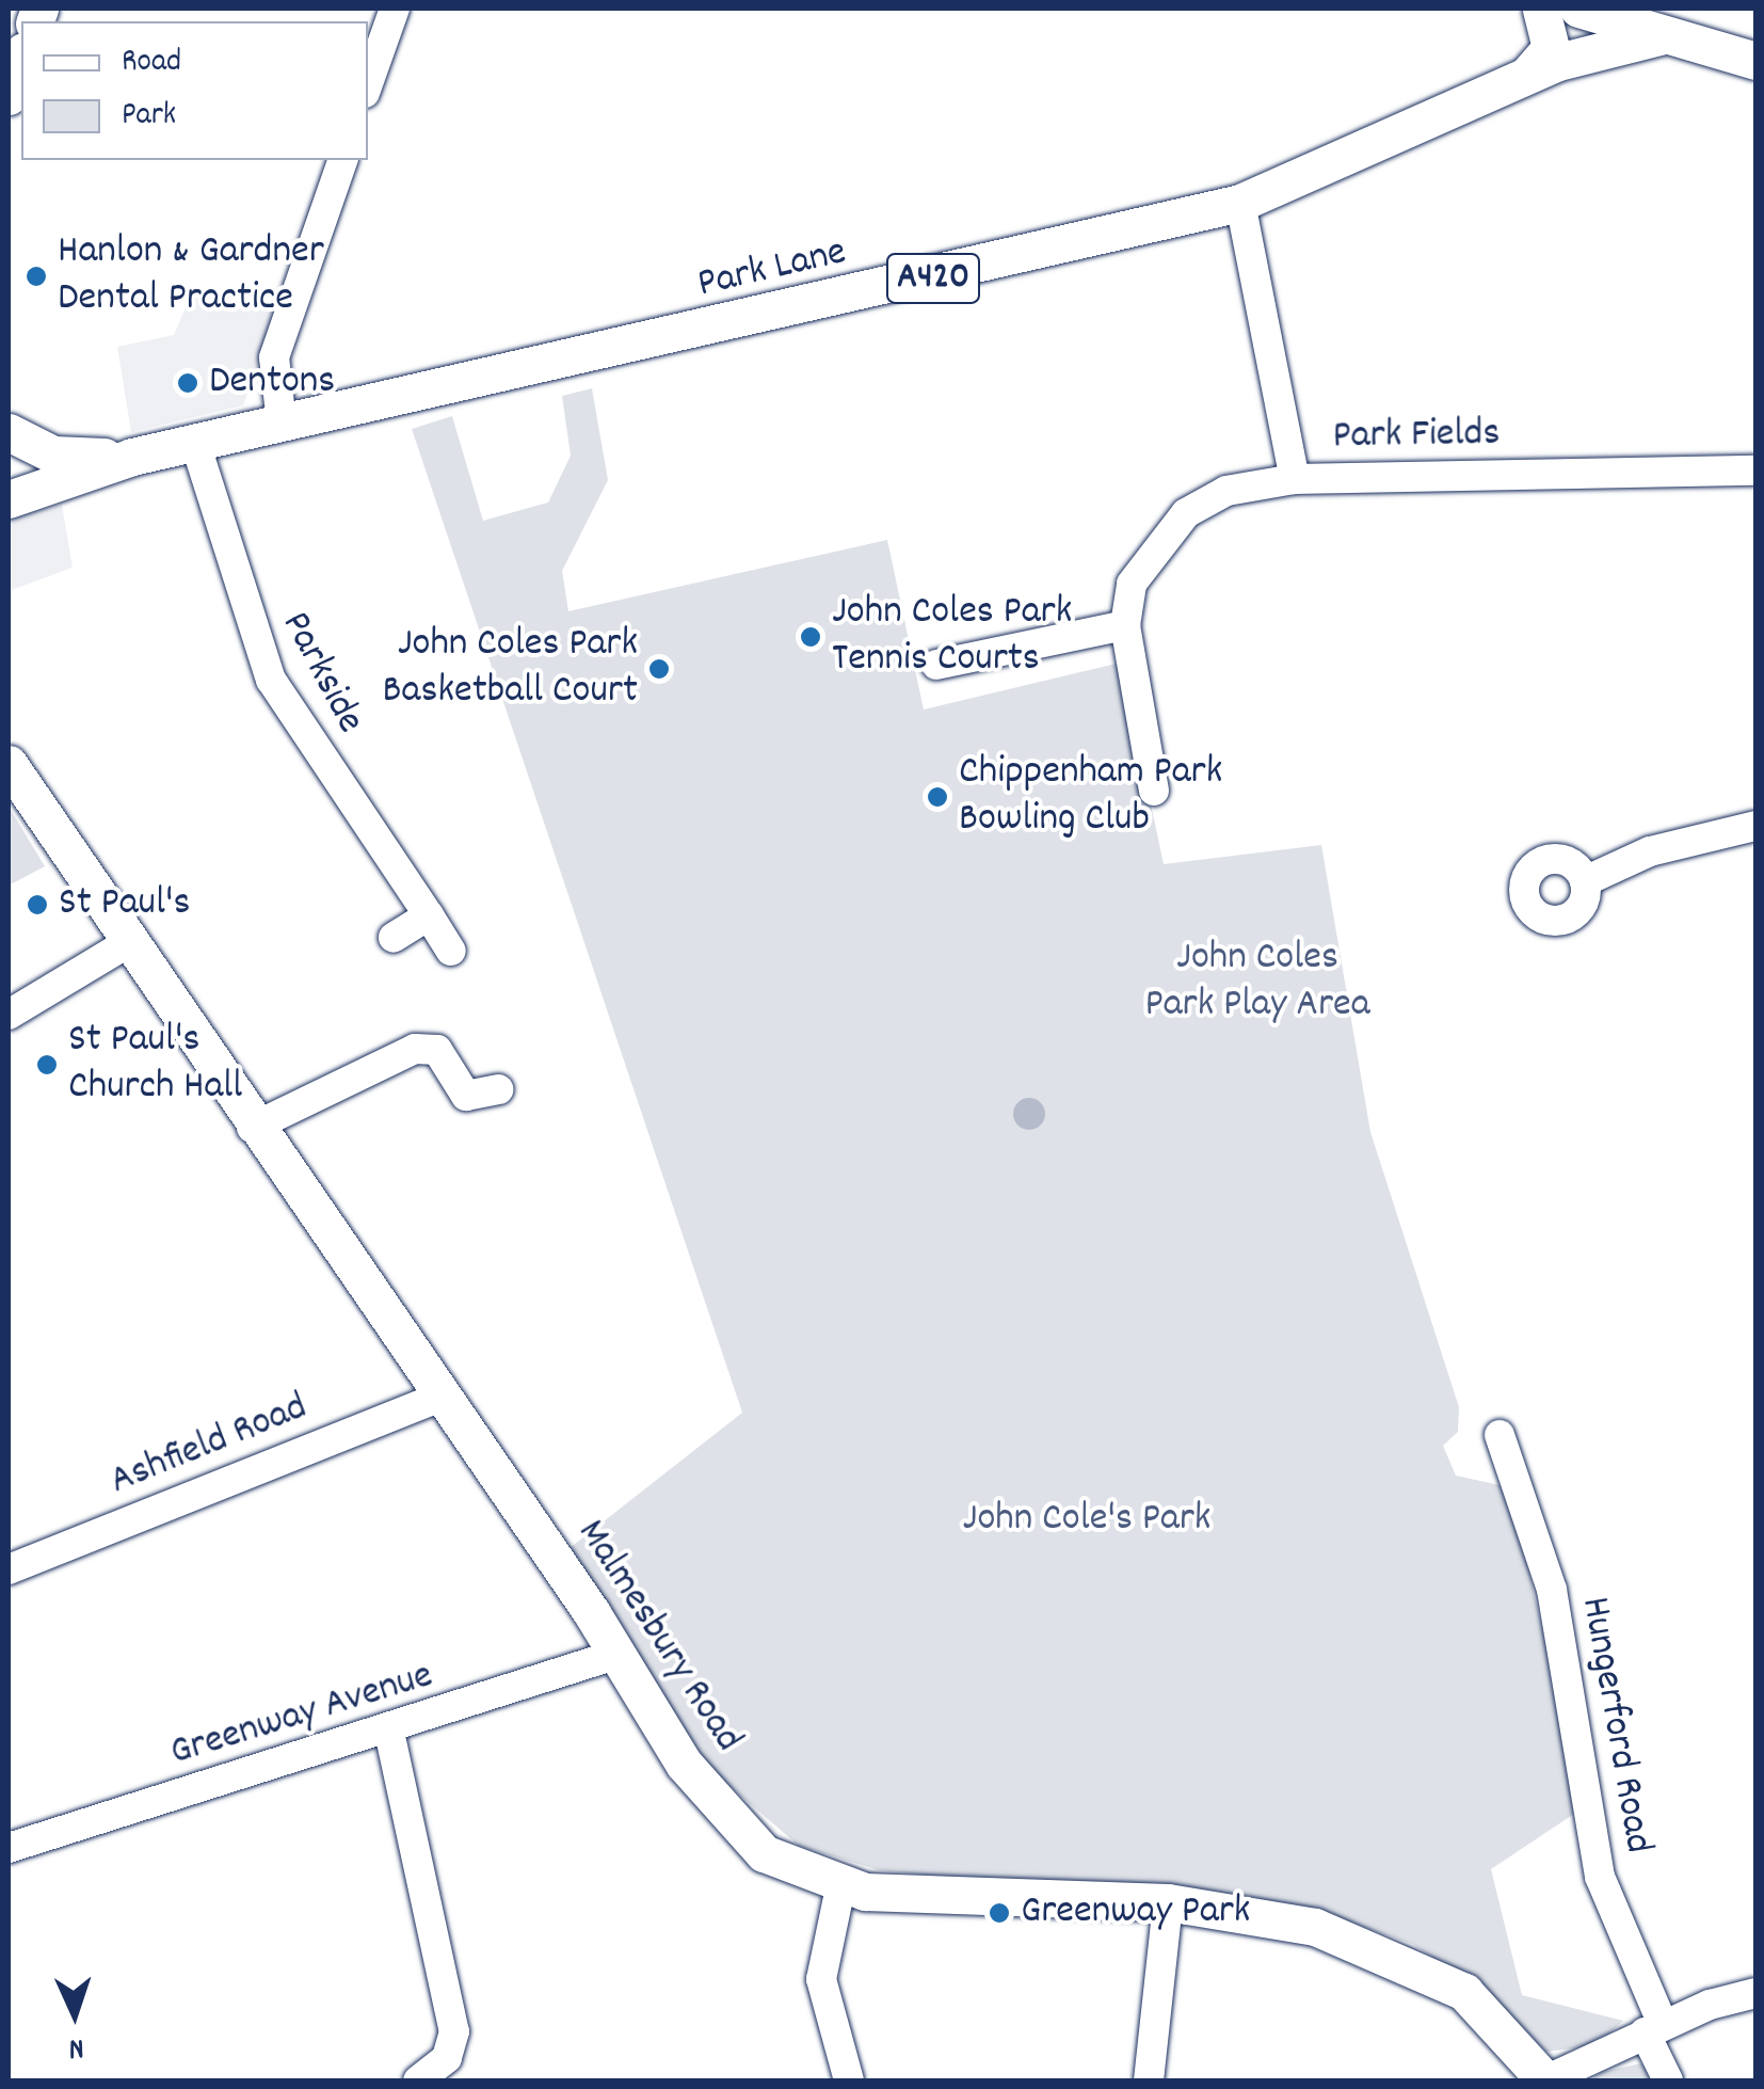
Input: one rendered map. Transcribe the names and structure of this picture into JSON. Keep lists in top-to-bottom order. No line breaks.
{"streets":{"main road":["Park Lane","A420","Malmesbury Road"],"street":["Park Fields","Parkside","Ashfield Road","Greenway Avenue","Hungerford Road"]},"crossings":[["Park Lane","A420"],["Park Lane","Park Fields"],["Park Lane","Parkside"],["Ashfield Road","Malmesbury Road"],["Malmesbury Road","Greenway Avenue"]],"parks":["John Coles Park Play Area","John Cole's Park"],"places":["Hanlon & Gardner Dental Practice","Dentons","John Coles Park Tennis Courts","John Coles Park Basketball Court","Chippenham Park Bowling Club","St Paul's","St Paul's Church Hall","Greenway Park"],"legend":["Road","Park"],"north":"bottom"}
